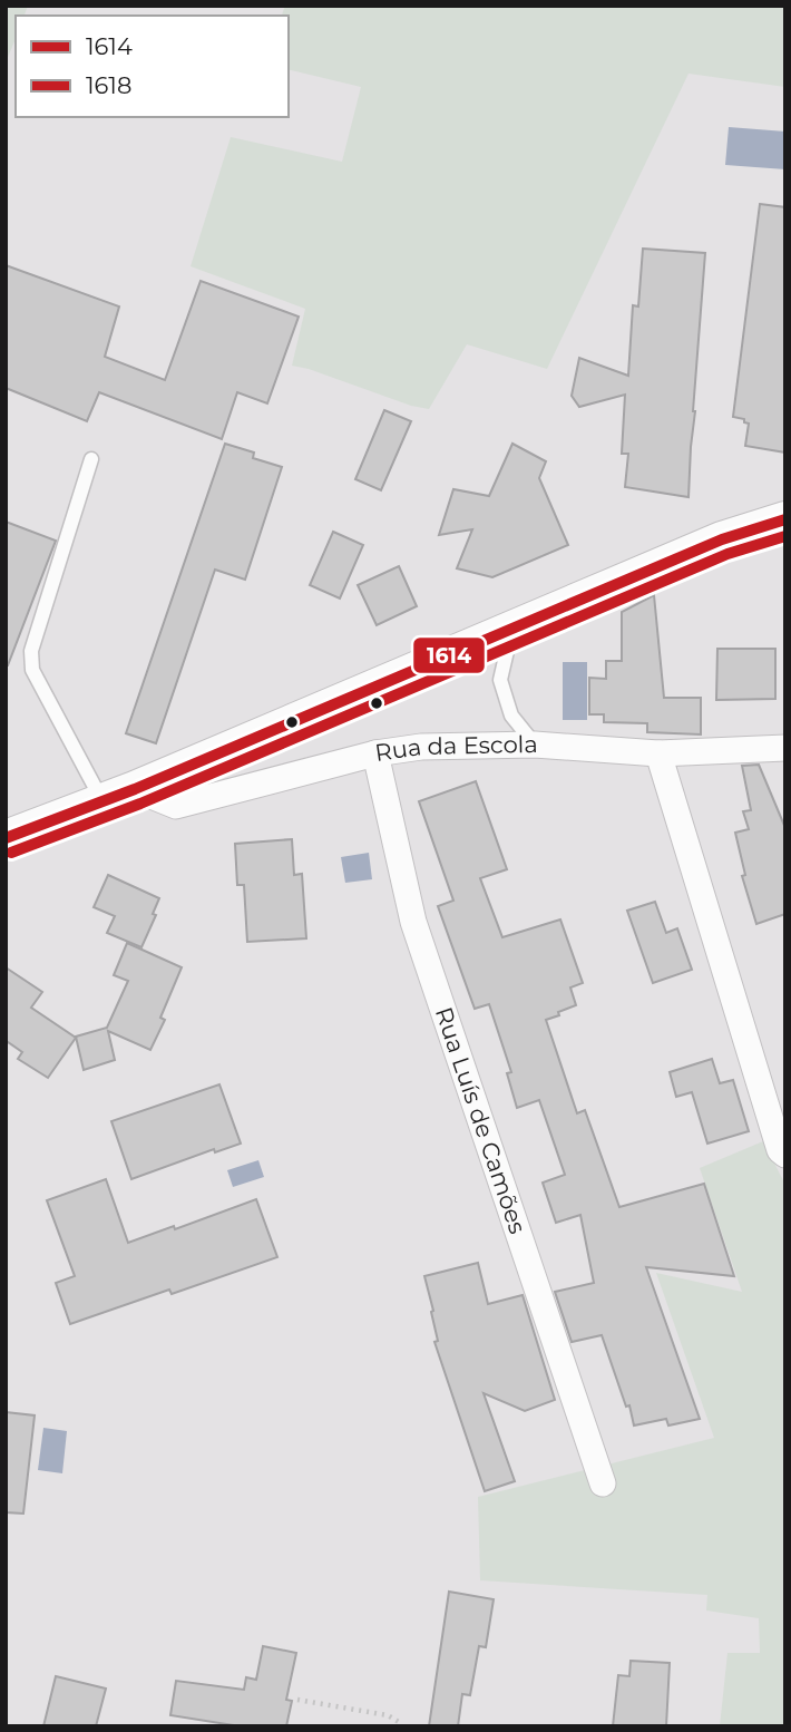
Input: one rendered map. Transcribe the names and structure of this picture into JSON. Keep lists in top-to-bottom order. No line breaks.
{"streets":{"street":["Rua da Escola","Rua Luís de Camões"]},"crossings":[["Rua da Escola","Rua Luís de Camões"]],"lines":["transit line 1614","transit line 1618"],"legend":["1614","1618"]}
